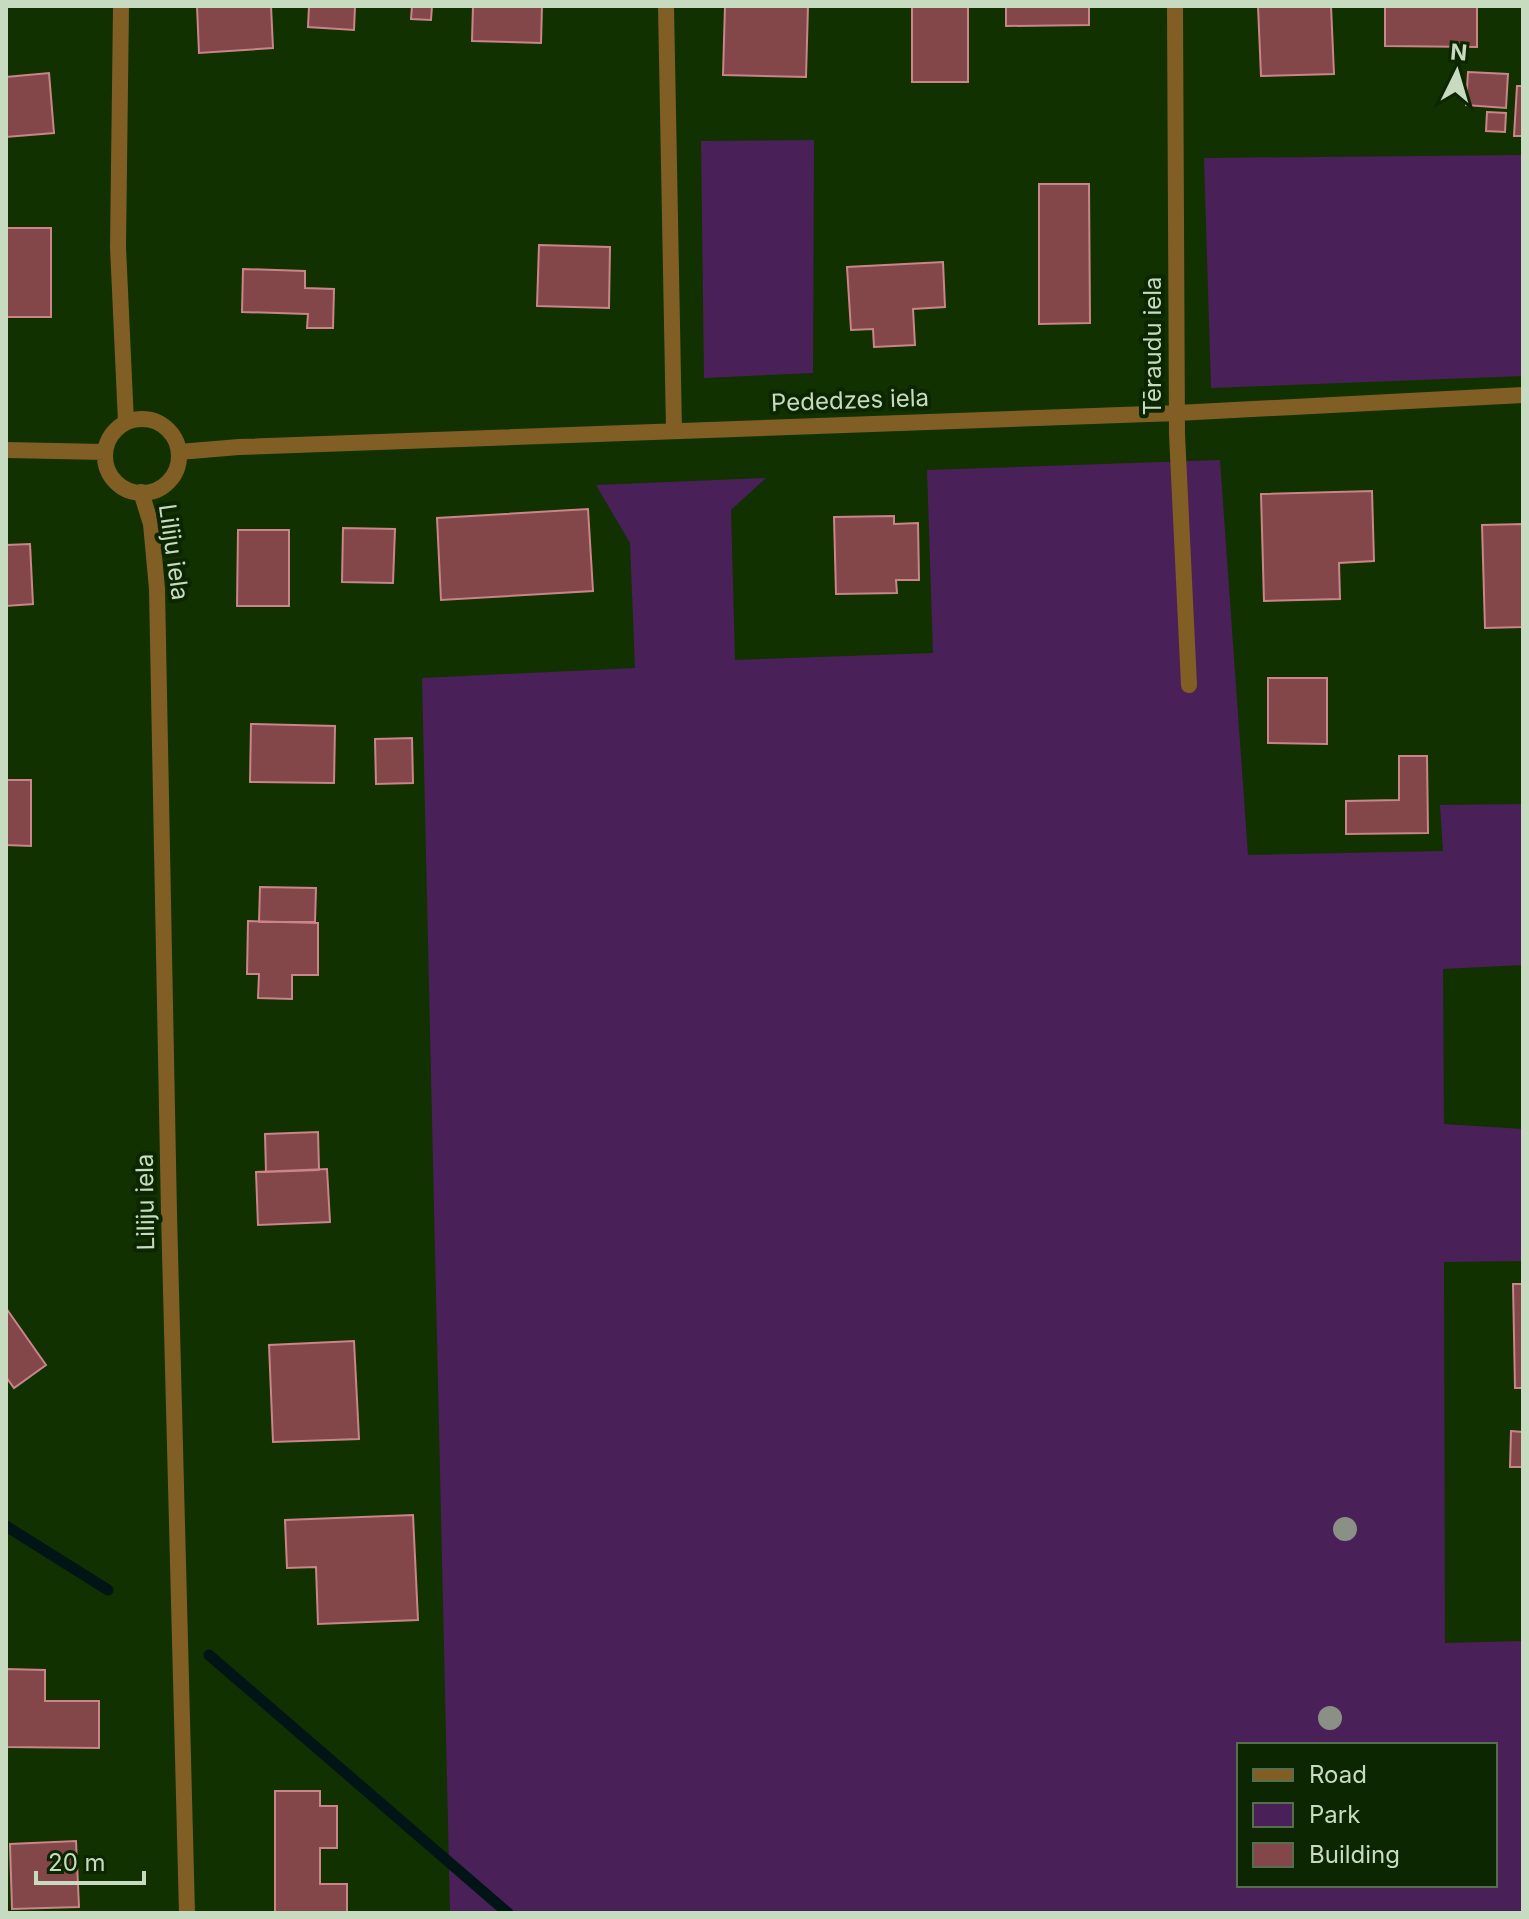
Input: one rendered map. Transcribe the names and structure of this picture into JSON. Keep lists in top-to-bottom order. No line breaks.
{"streets":{"street":["Tēraudu iela","Pededzes iela","Liliju iela"]},"crossings":[["Tēraudu iela","Pededzes iela"],["Pededzes iela","Liliju iela"]],"legend":["Road","Park","Building"],"scale_bar":"20 m","north":"top"}
